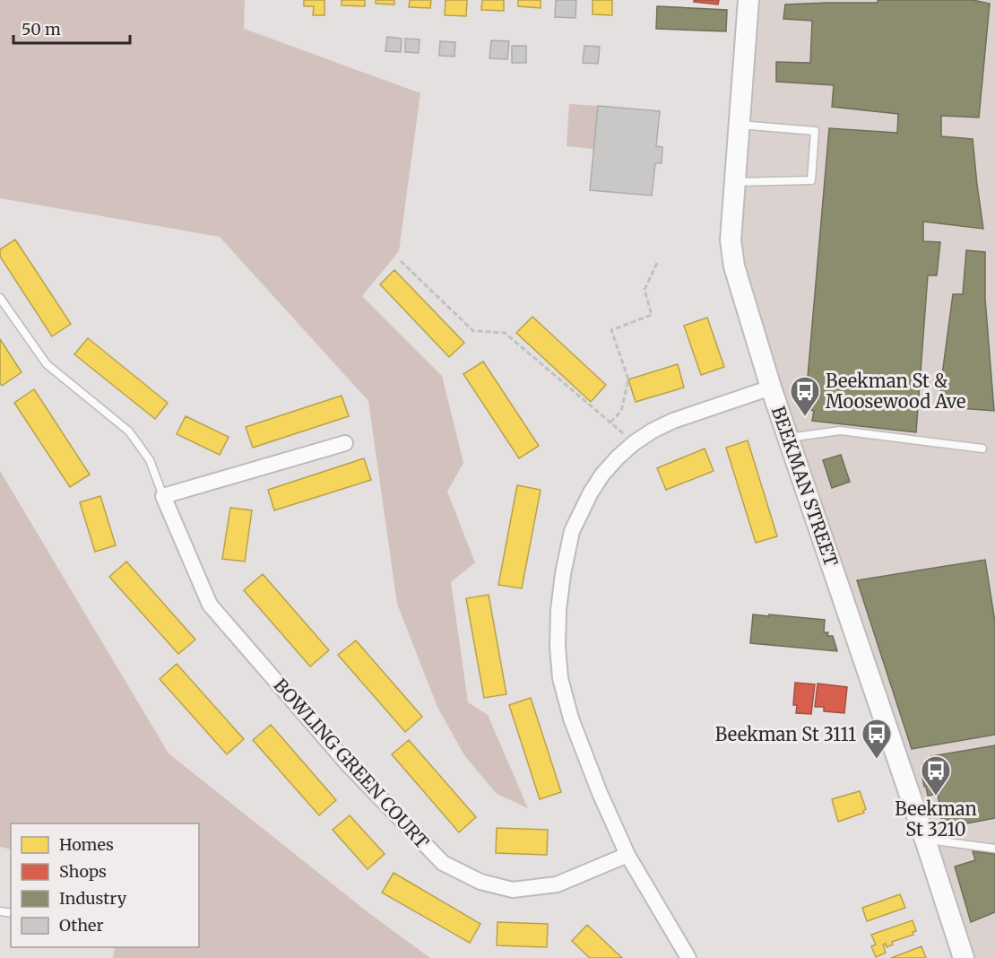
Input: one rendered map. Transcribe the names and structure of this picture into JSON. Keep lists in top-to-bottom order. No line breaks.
{"streets":{"main road":["BEEKMAN STREET"],"street":["BOWLING GREEN COURT"]},"places":{"bus stop":["Beekman St & Moosewood Ave","Beekman St 3111","Beekman St 3210"]},"legend":["Homes","Shops","Industry","Other"],"scale_bar":"50 m"}
